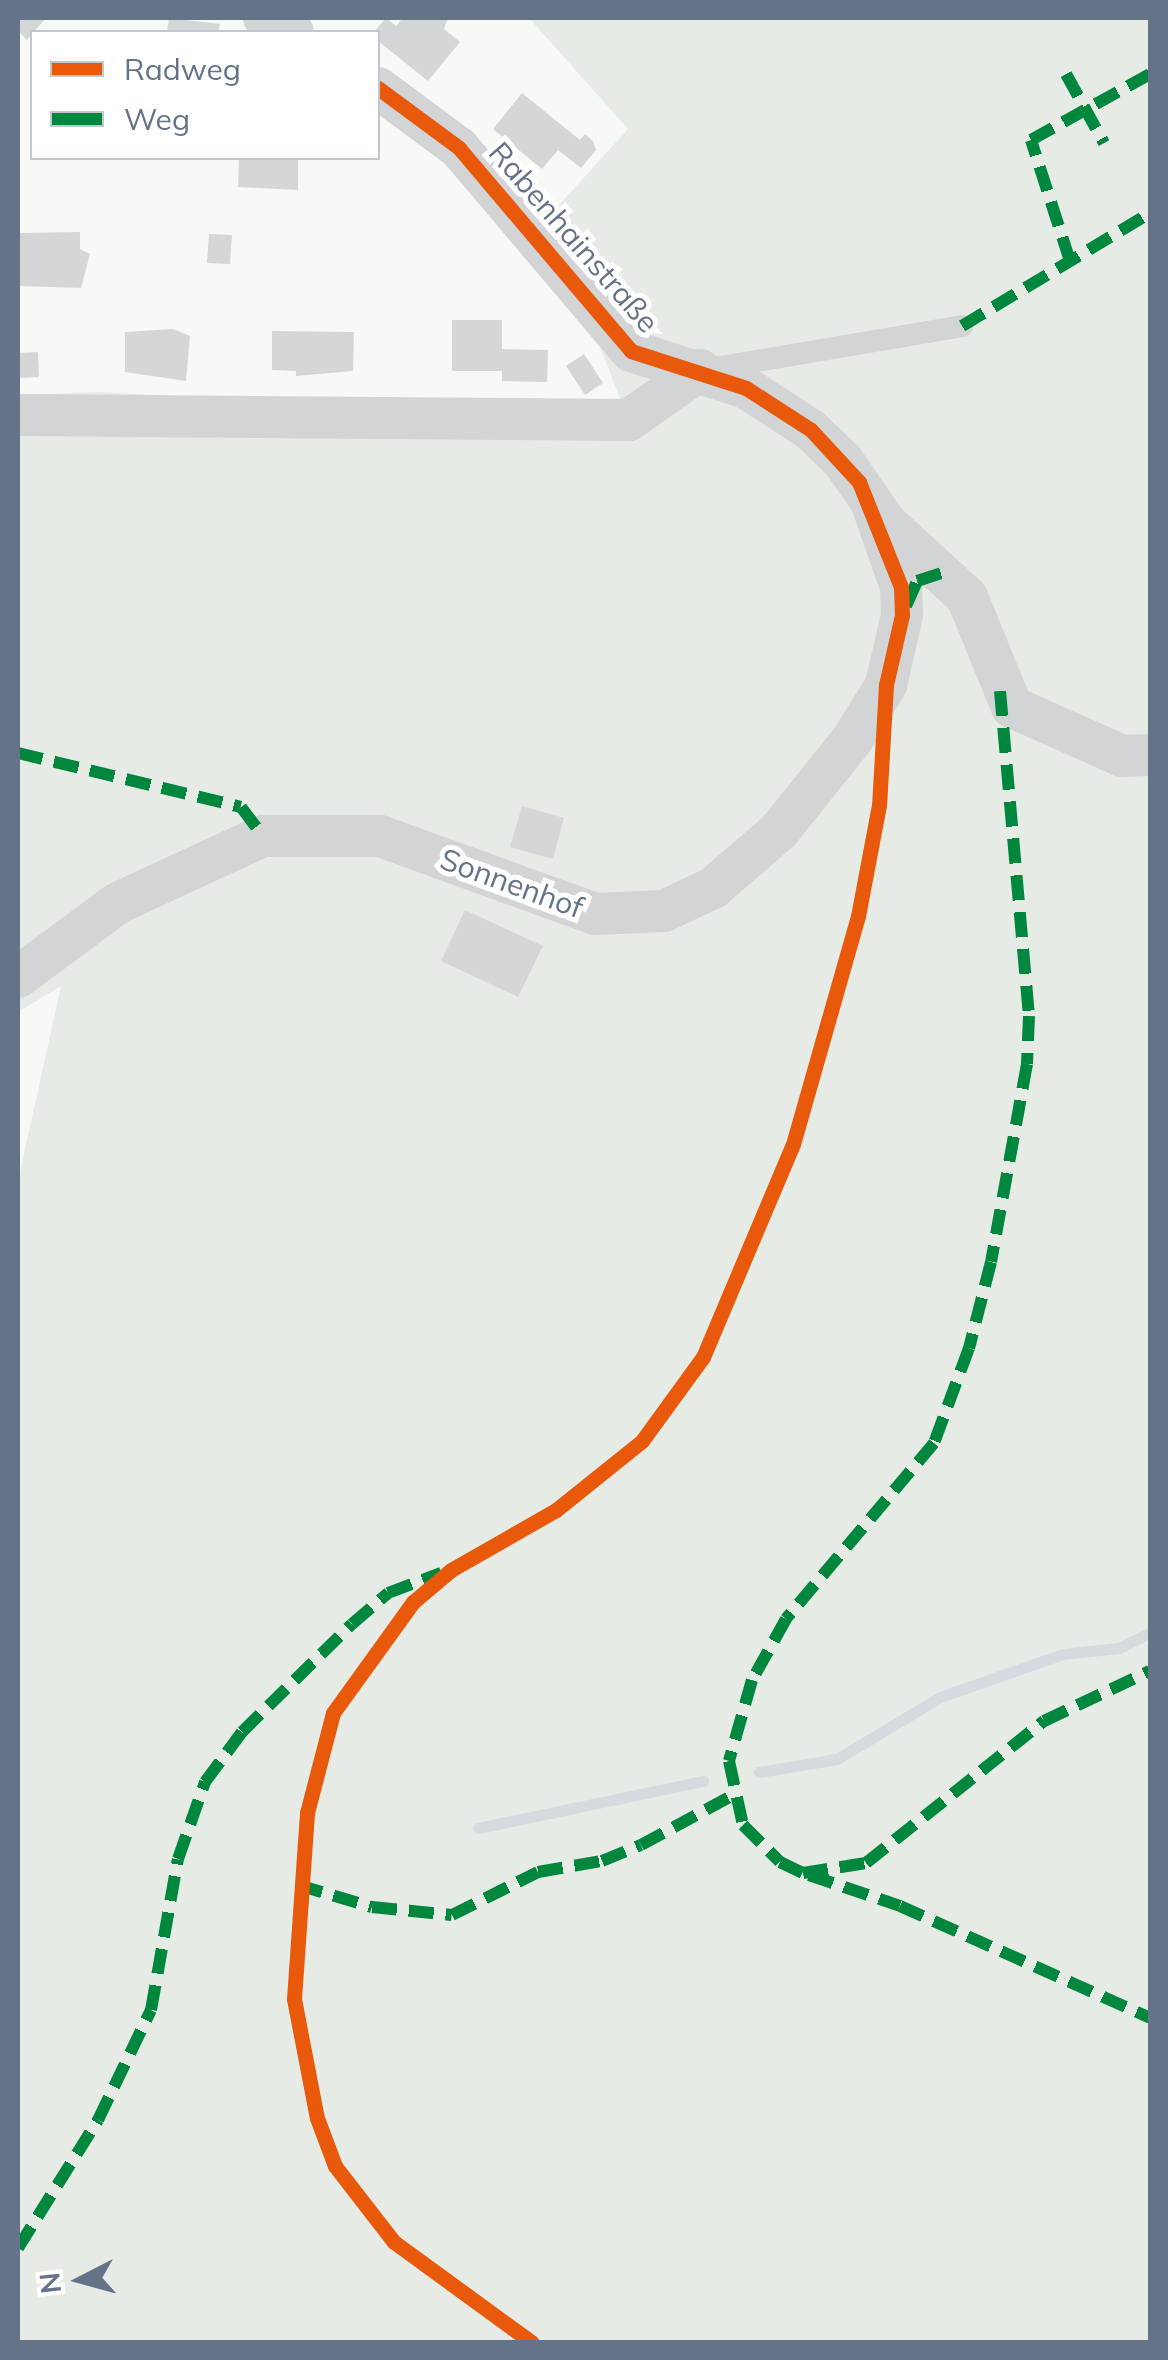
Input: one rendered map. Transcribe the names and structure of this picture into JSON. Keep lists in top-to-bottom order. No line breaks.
{"streets":{"street":["Rabenhainstraße","Sonnenhof"]},"crossings":[["Rabenhainstraße","Sonnenhof"]],"legend":["Radweg","Weg"],"north":"left"}
